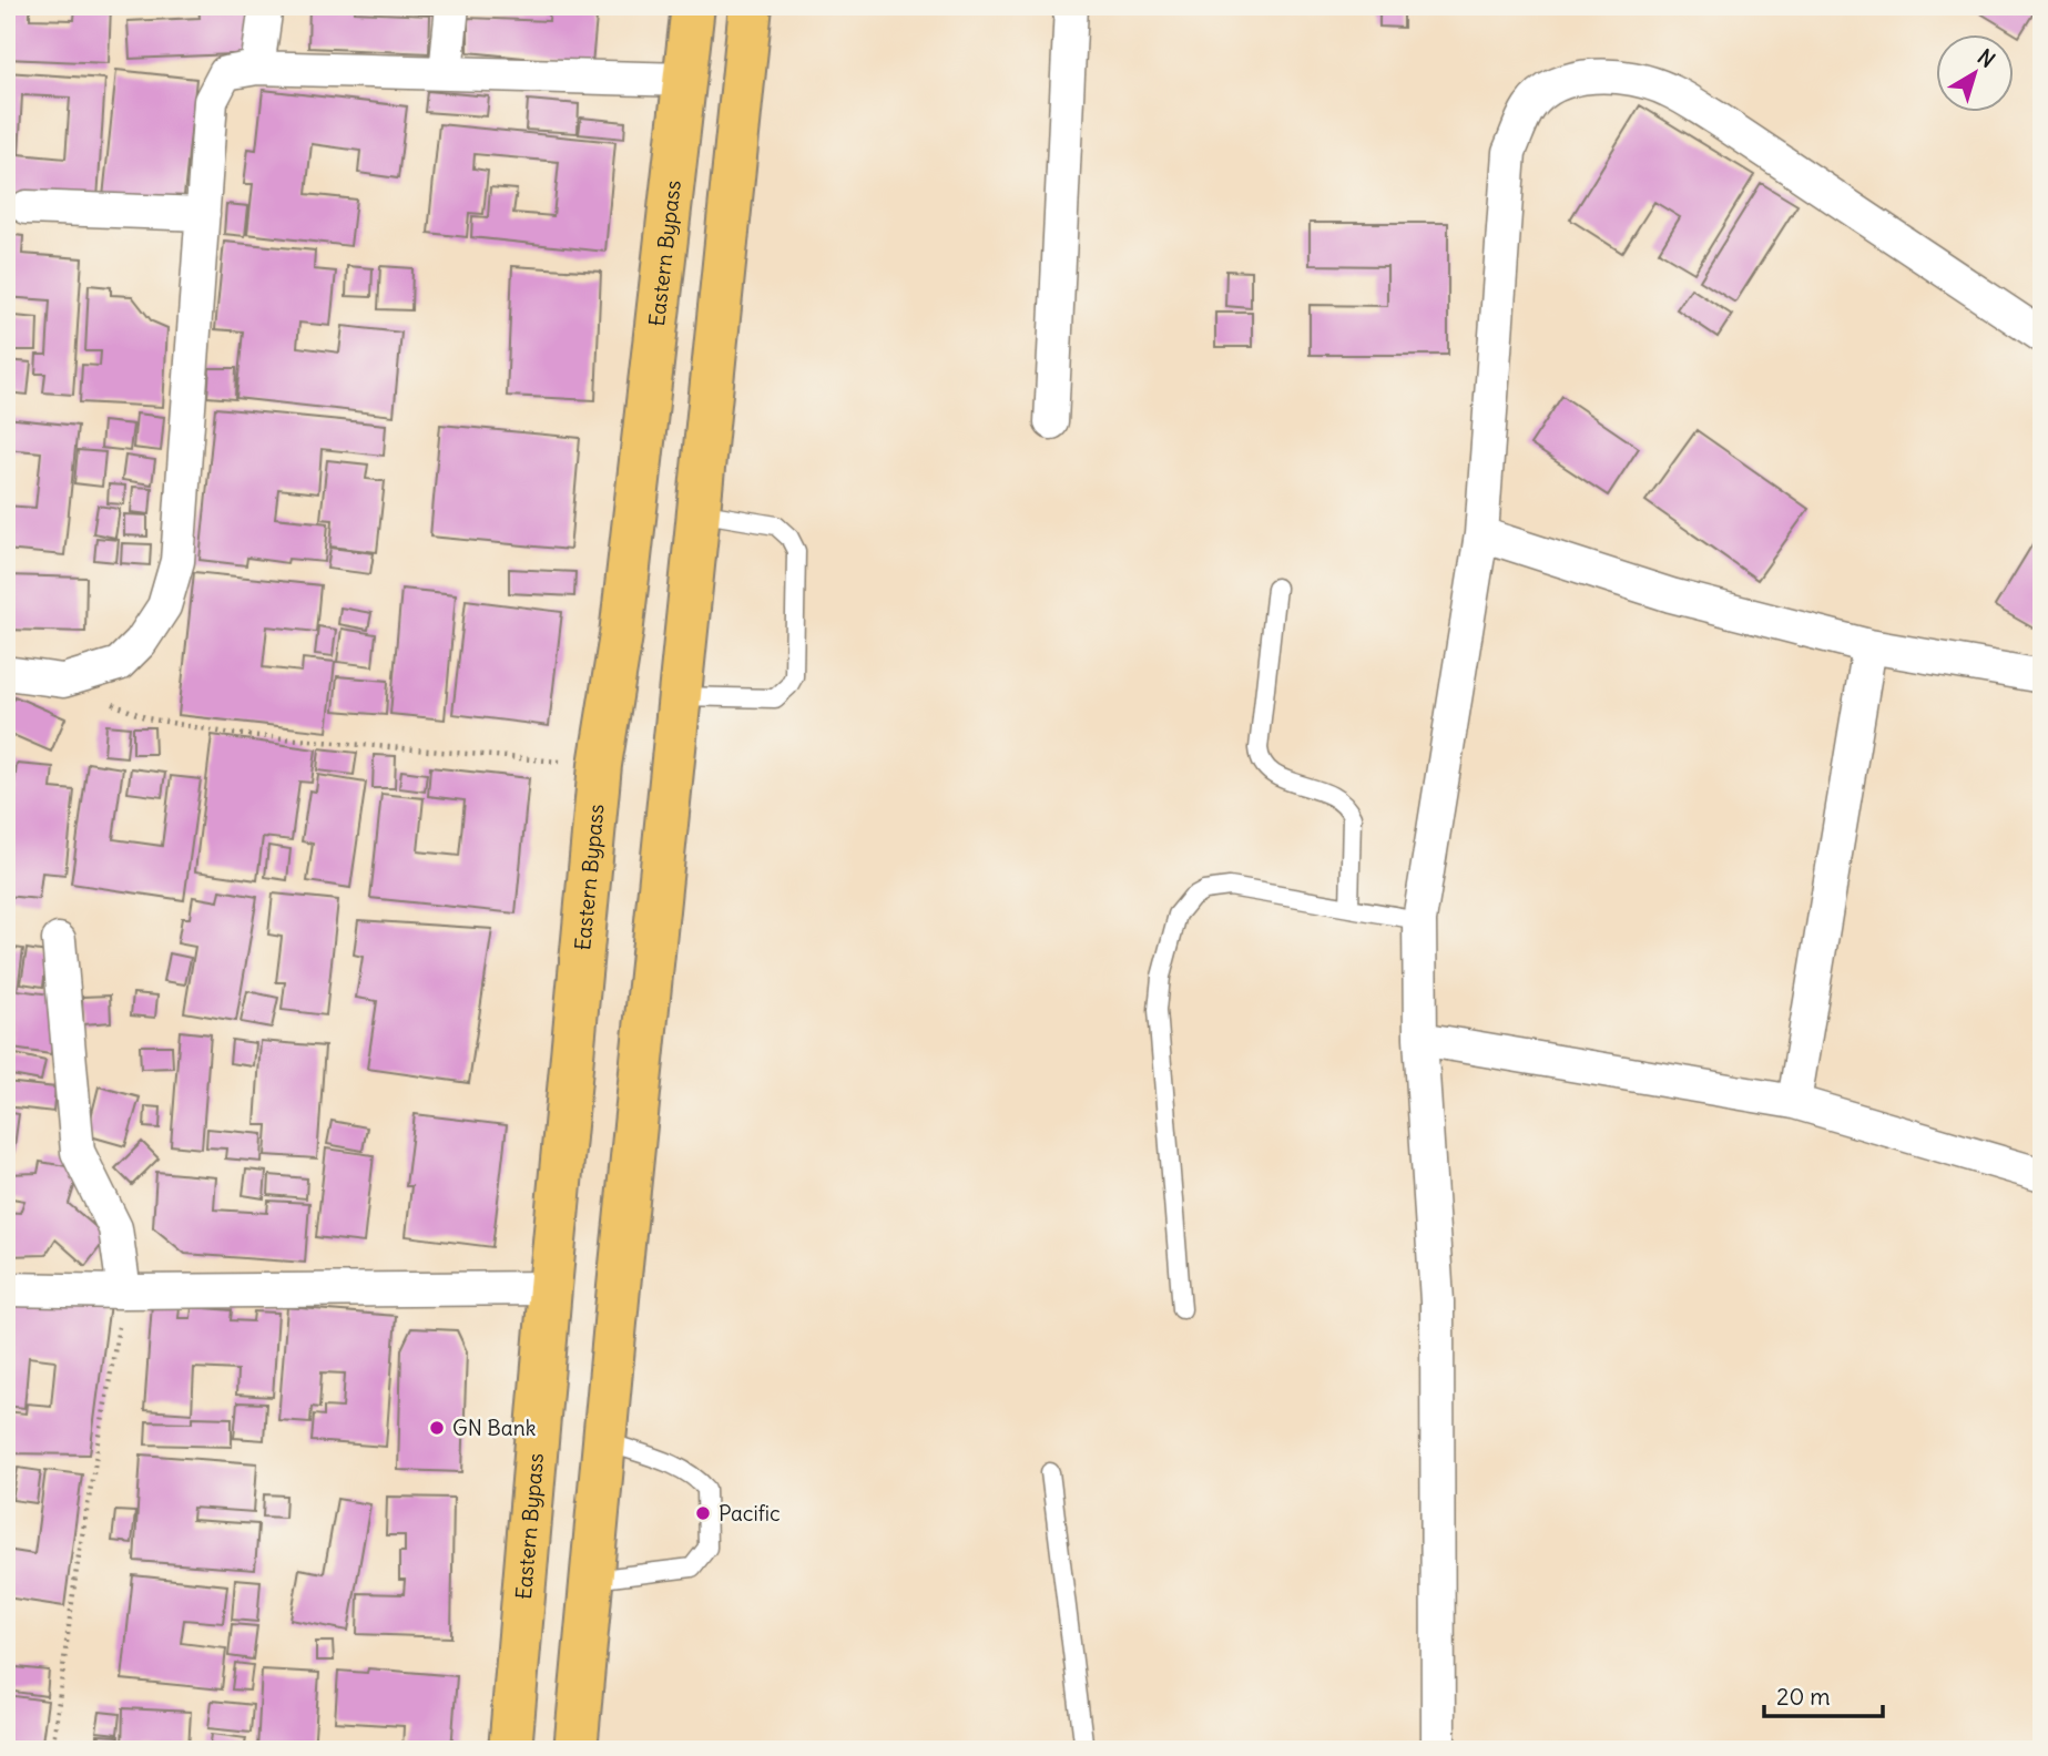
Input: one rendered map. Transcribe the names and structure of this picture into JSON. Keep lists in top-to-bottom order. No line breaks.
{"streets":{"highway":["Eastern Bypass"]},"places":["GN Bank","Pacific"],"scale_bar":"20 m","north":"top right"}
